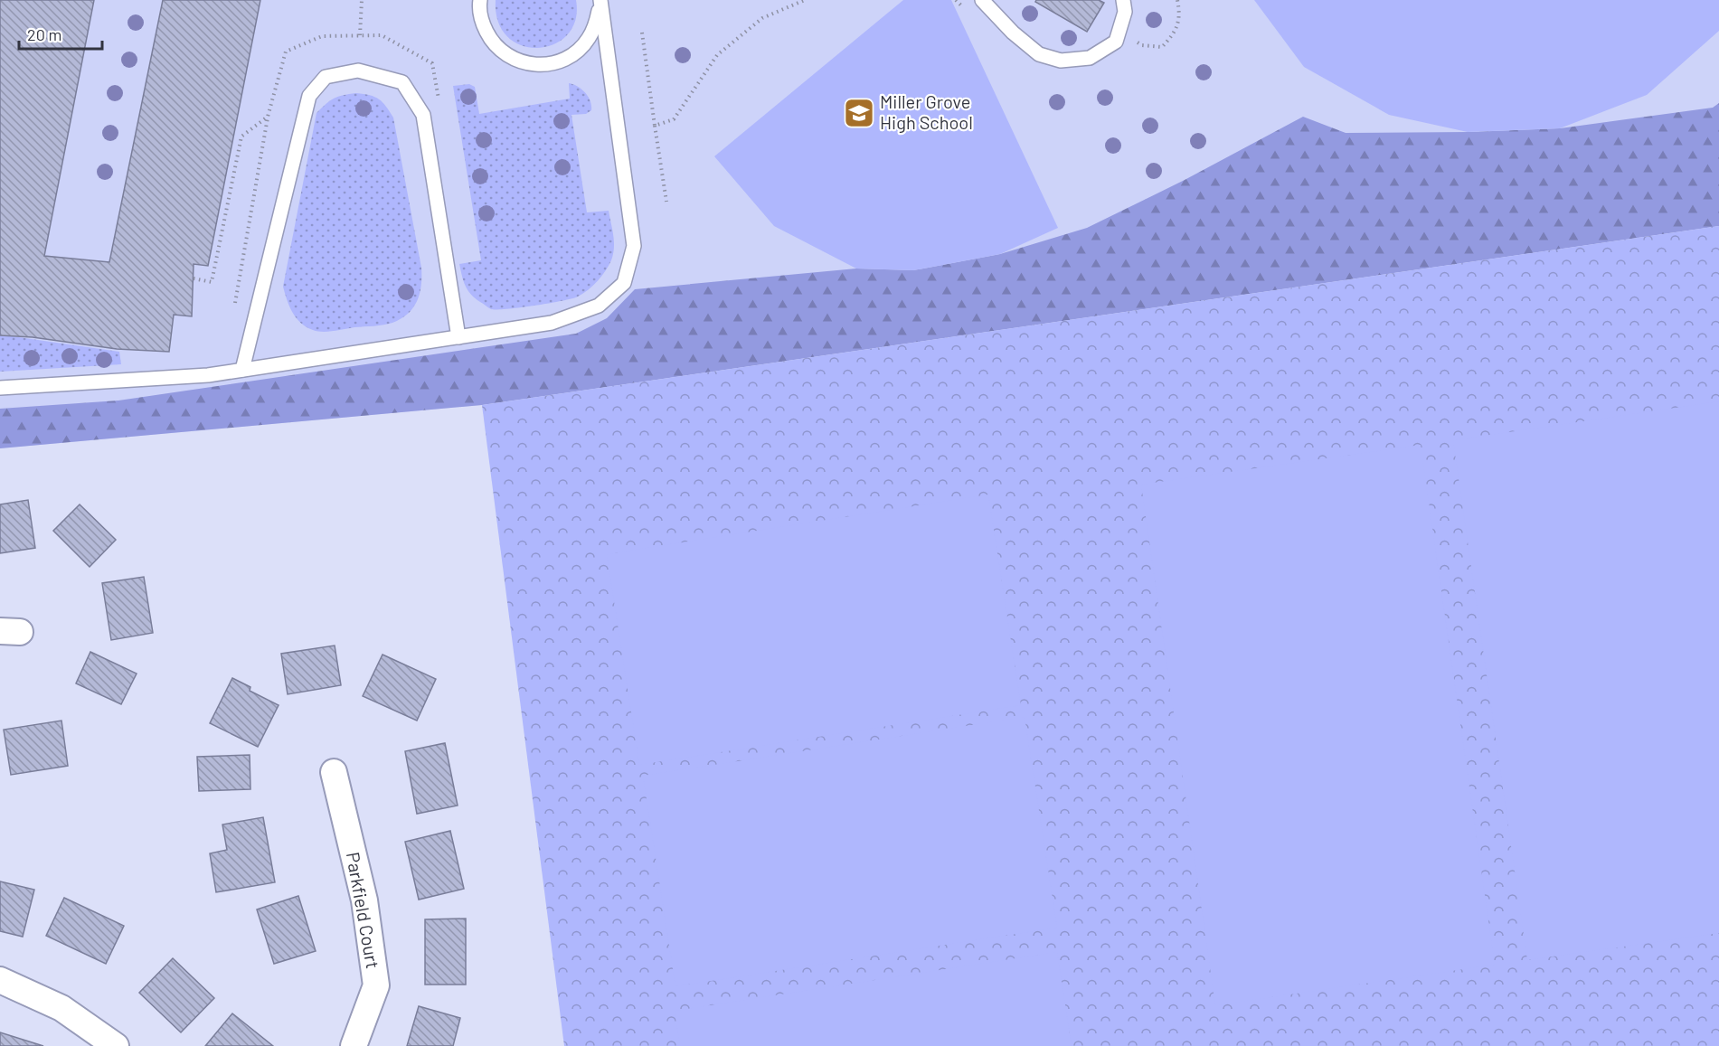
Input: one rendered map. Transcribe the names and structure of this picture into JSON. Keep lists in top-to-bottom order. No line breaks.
{"streets":{"street":["Parkfield Court"]},"places":{"school or university":["Miller Grove High School"]},"scale_bar":"20 m"}
